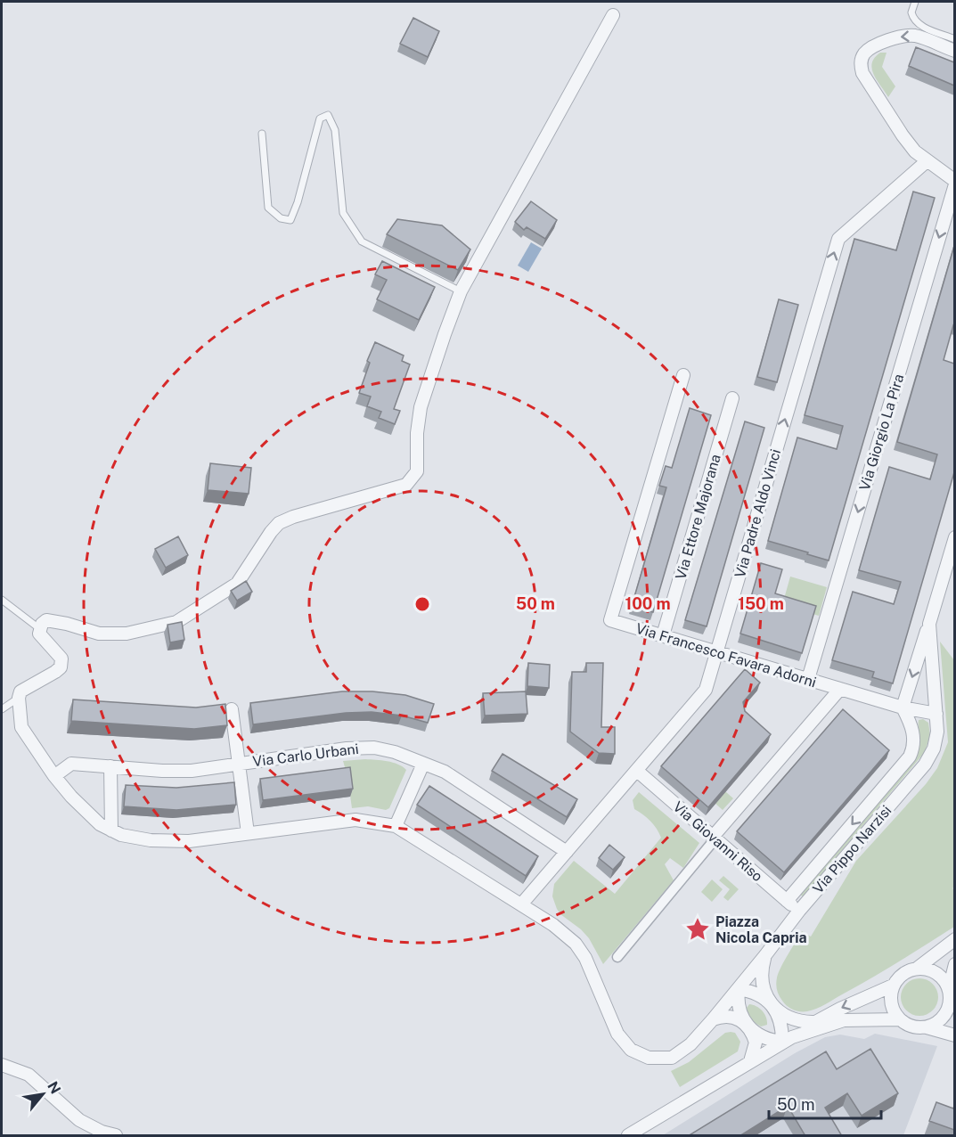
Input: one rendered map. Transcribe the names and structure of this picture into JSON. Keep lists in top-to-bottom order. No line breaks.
{"streets":{"street":["Via Giorgio La Pira","Via Padre Aldo Vinci","Via Ettore Majorana","Via Francesco Favara Adorni","Via Carlo Urbani","Via Giovanni Riso","Via Pippo Narzisi"]},"crossings":[["Via Giorgio La Pira","Via Francesco Favara Adorni"],["Via Padre Aldo Vinci","Via Francesco Favara Adorni"],["Via Padre Aldo Vinci","Via Carlo Urbani"],["Via Padre Aldo Vinci","Via Giovanni Riso"],["Via Padre Aldo Vinci","Via Pippo Narzisi"],["Via Ettore Majorana","Via Francesco Favara Adorni"],["Via Francesco Favara Adorni","Via Pippo Narzisi"],["Via Giovanni Riso","Via Pippo Narzisi"]],"one_way":["Via Giorgio La Pira","Via Padre Aldo Vinci"],"places":{"place":["Piazza Nicola Capria"]},"scale_bar":"50 m","north":"top right","rings":["50 m","100 m","150 m"]}
